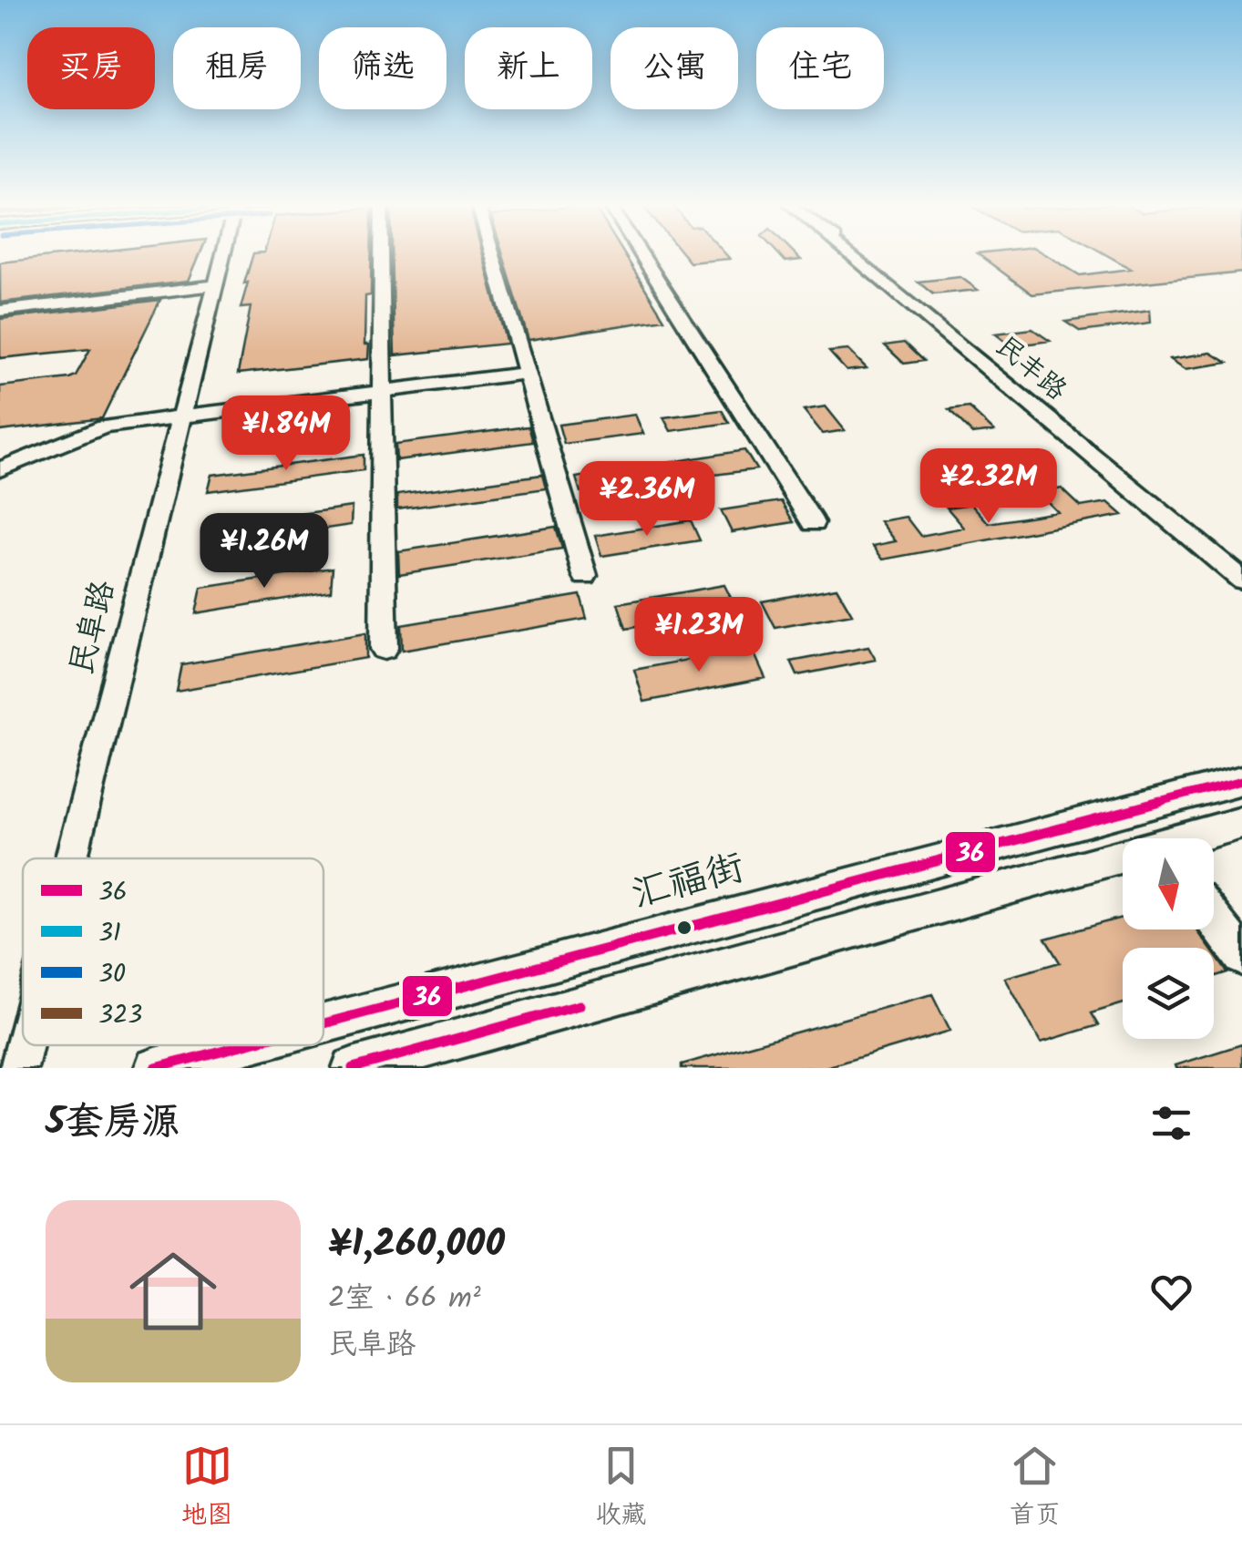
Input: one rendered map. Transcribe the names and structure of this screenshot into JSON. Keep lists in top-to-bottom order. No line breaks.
{"streets":{"street":["民丰路","民阜路","汇福街"]},"lines":["transit line 36"],"legend":["36","31","30","323"],"north":"bottom","page":{"chip":["买房","租房","筛选","新上","公寓","住宅"],"price":["¥1.84M","¥2.32M","¥2.36M","¥1.26M","¥1.23M"],"heading":"5套房源","list":[{"name":"¥1,260,000","note":"2室 · 66 m² · 民阜路"}],"tabs":["地图","收藏","首页"]}}
